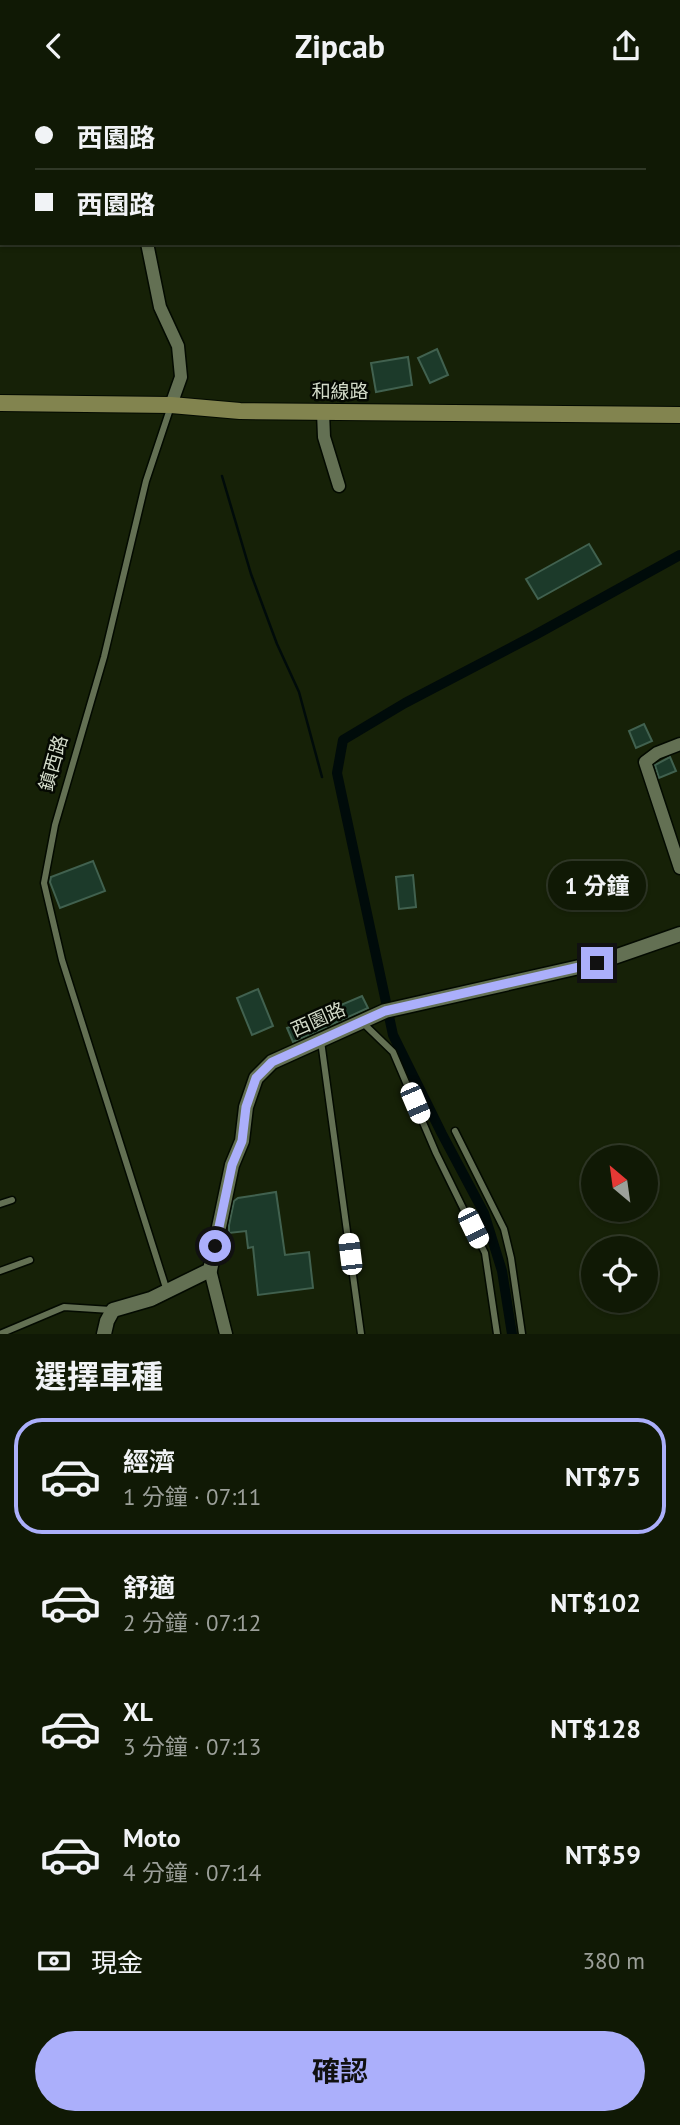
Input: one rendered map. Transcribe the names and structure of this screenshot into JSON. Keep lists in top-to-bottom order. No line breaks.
{"streets":{"main road":["和線路"],"street":["鎮西路","西園路"]},"crossings":[["和線路","鎮西路"]],"north":"top left","page":{"header":"Zipcab","banner":["西園路","西園路"],"bubble":"1 分鐘","heading":"選擇車種","list":[{"name":"經濟","note":"1 分鐘 · 07:11","value":"NT$75"},{"name":"舒適","note":"2 分鐘 · 07:12","value":"NT$102"},{"name":"XL","note":"3 分鐘 · 07:13","value":"NT$128"},{"name":"Moto","note":"4 分鐘 · 07:14","value":"NT$59"}],"pay":["現金","380 m"],"buttons":"確認"}}
